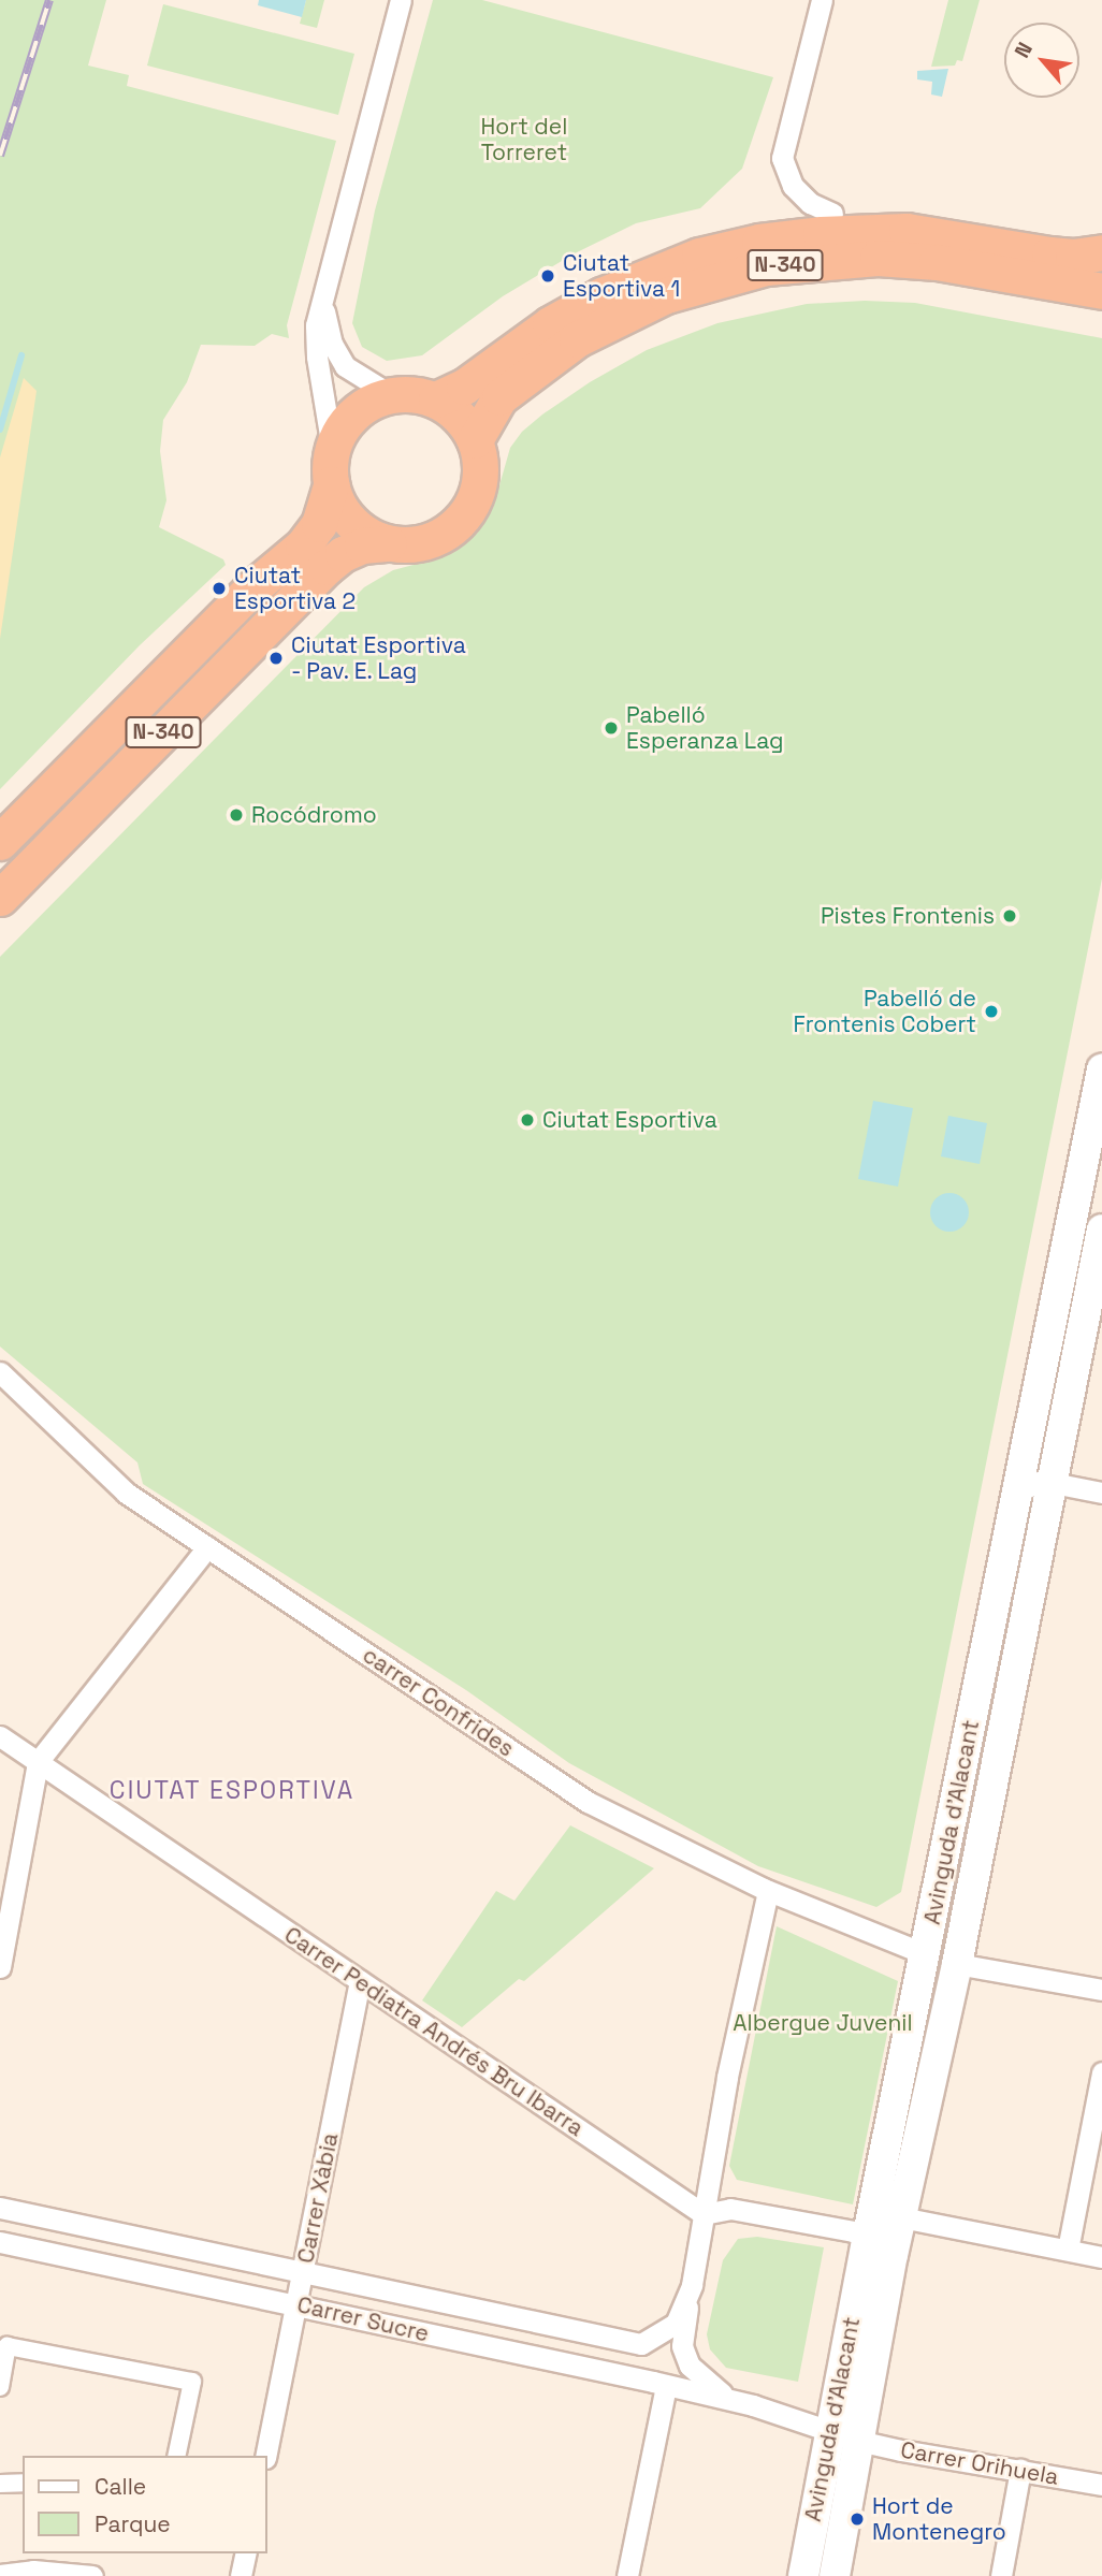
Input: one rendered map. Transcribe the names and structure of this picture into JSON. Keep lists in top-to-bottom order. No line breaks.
{"streets":{"highway":["N-340"],"main road":["Avinguda d'Alacant"],"street":["carrer Confrides","Carrer Pediatra Andrés Bru Ibarra","Carrer Xàbia","Carrer Sucre","Carrer Orihuela"]},"crossings":[["carrer Confrides","Avinguda d'Alacant"],["Avinguda d'Alacant","Carrer Sucre"],["Avinguda d'Alacant","Carrer Orihuela"],["Carrer Pediatra Andrés Bru Ibarra","Carrer Xàbia"],["Carrer Xàbia","Carrer Sucre"],["Carrer Sucre","Carrer Orihuela"]],"districts":["CIUTAT ESPORTIVA"],"parks":["Hort del Torreret","Albergue Juvenil"],"places":["Ciutat Esportiva 1","Ciutat Esportiva 2","Ciutat Esportiva - Pav. E. Lag","Pabelló Esperanza Lag","Rocódromo","Pistes Frontenis","Pabelló de Frontenis Cobert","Ciutat Esportiva","Hort de Montenegro"],"legend":["Calle","Parque"],"north":"top left"}
